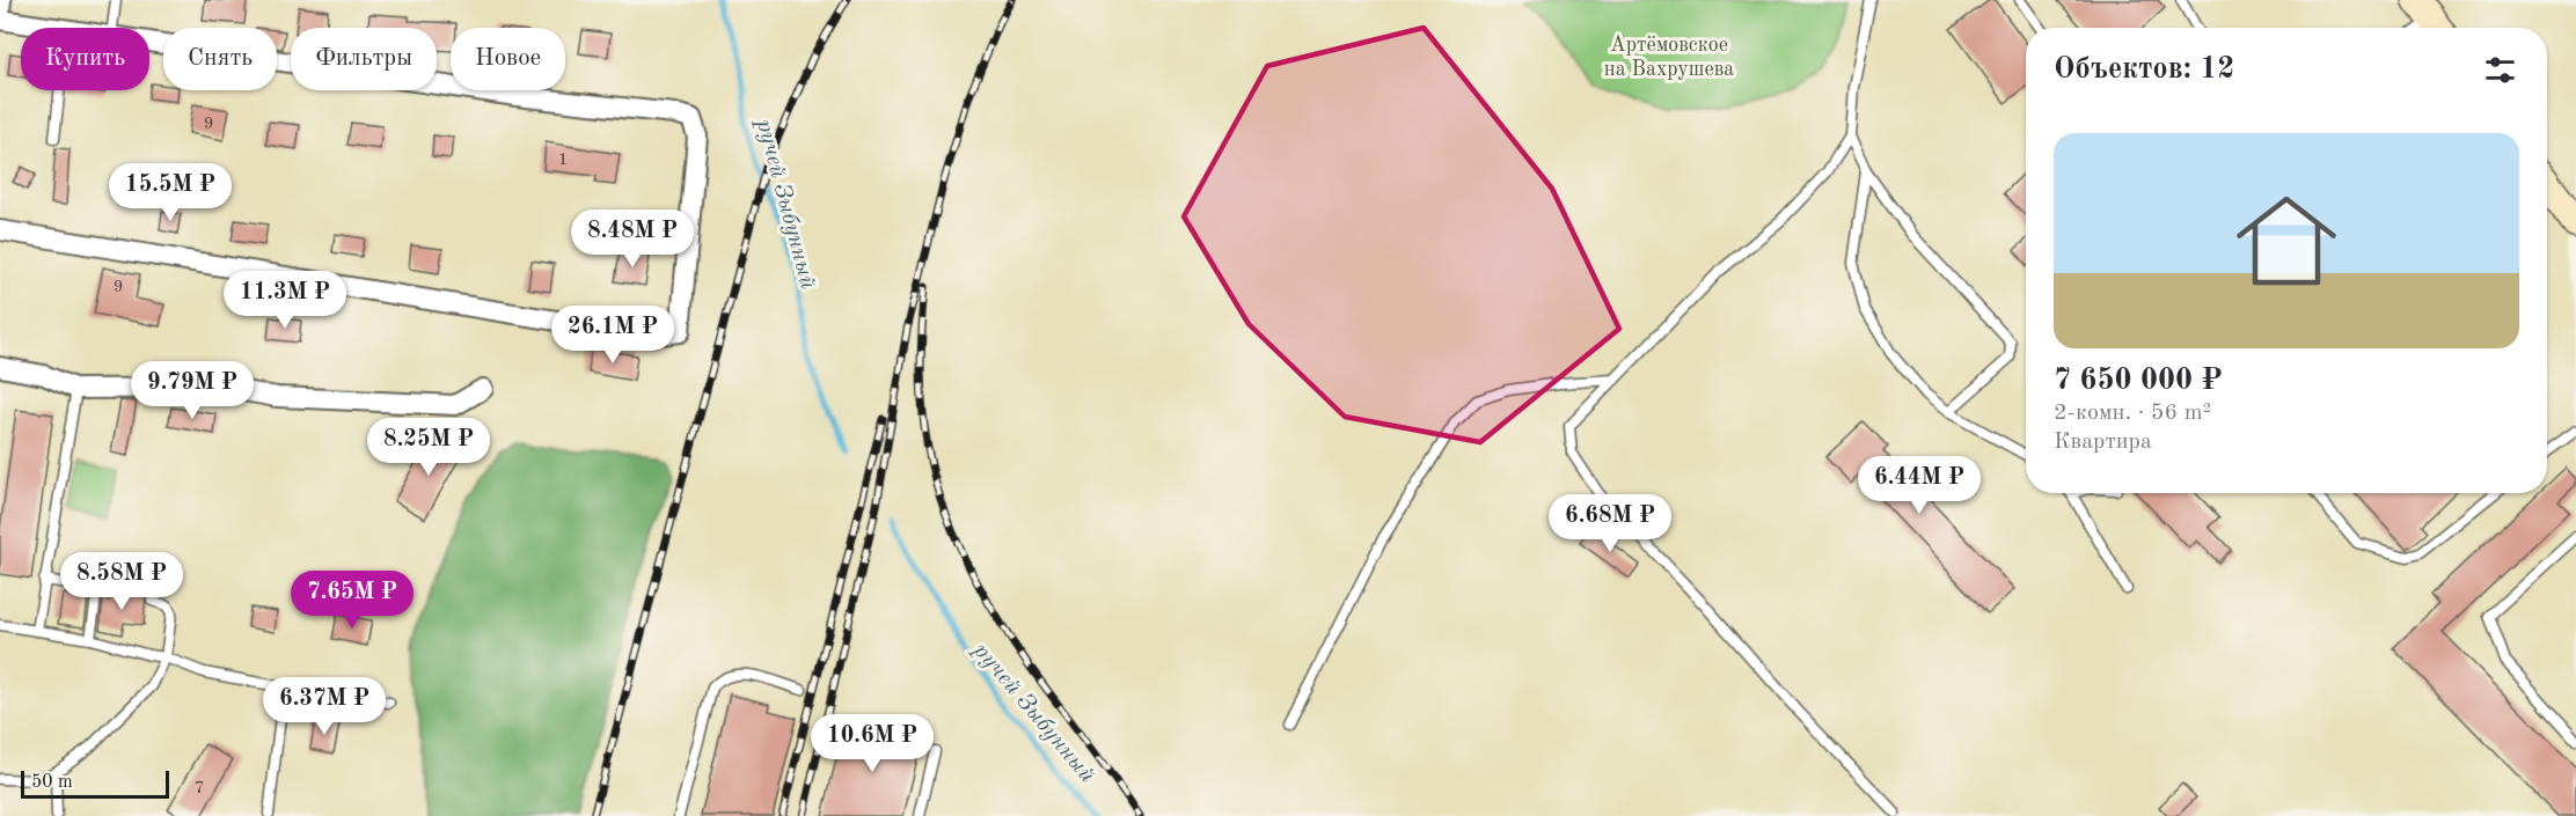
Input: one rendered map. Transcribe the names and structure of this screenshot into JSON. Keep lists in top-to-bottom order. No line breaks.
{"water":["ручей Зыбунный"],"parks":["Артёмовское на Вахрушева"],"house_numbers":["9","1","9","7"],"scale_bar":"50 m","page":{"chip":["Купить","Снять","Фильтры","Новое"],"heading":"Объектов: 12","list":[{"name":"7 650 000 ₽","note":"2-комн. · 56 m² · Квартира"}],"price":["15.5M ₽","8.48M ₽","11.3M ₽","26.1M ₽","9.79M ₽","8.25M ₽","6.44M ₽","6.68M ₽","8.58M ₽","7.65M ₽","6.37M ₽","10.6M ₽"],"scale":"50 m"}}
